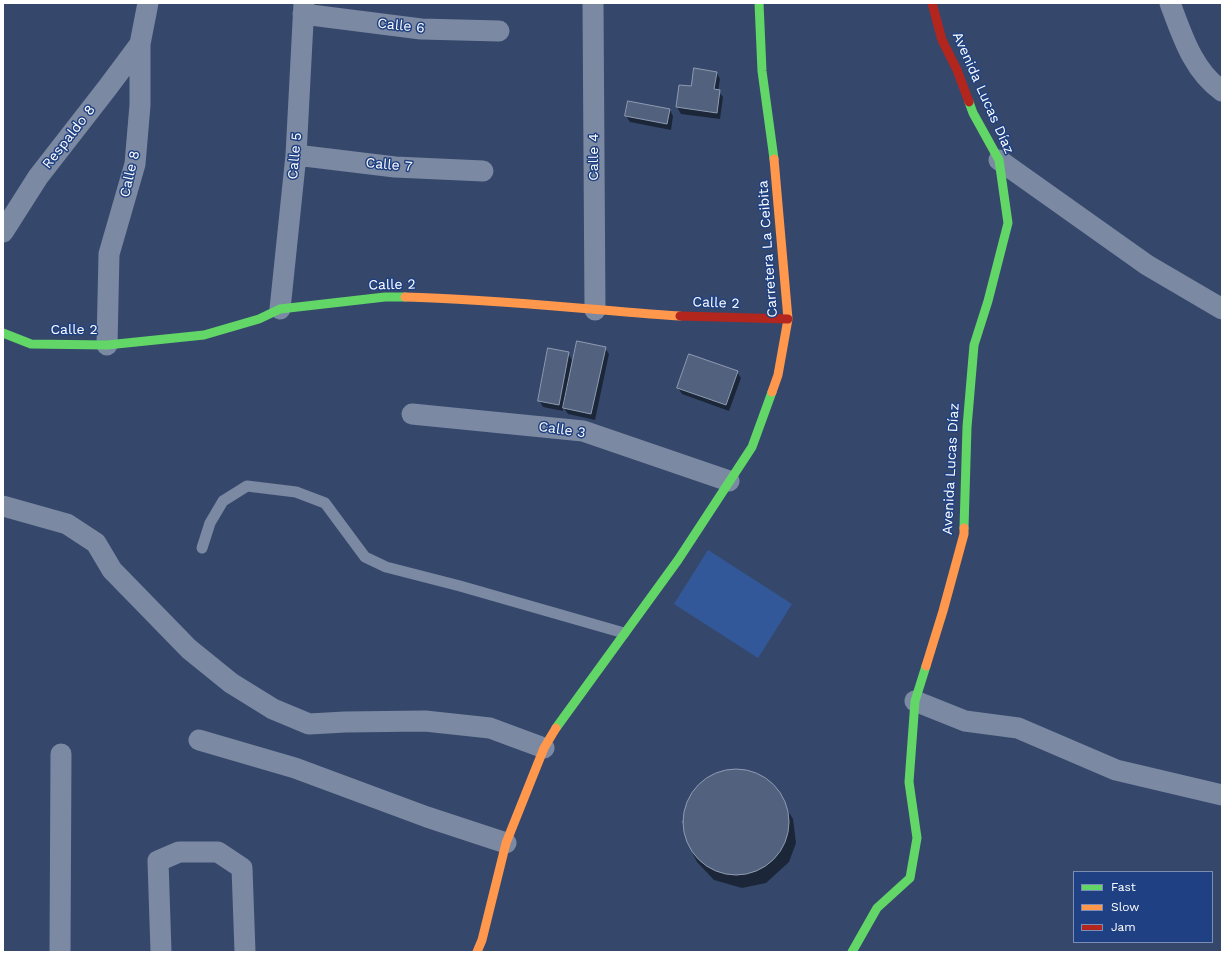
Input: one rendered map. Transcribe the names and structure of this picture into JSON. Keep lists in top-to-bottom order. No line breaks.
{"streets":{"street":["Calle 6","Avenida Lucas Díaz","Respaldo 8","Calle 5","Calle 4","Calle 7","Calle 8","Carretera La Ceibita","Calle 2","Calle 3"]},"crossings":[["Calle 6","Calle 5"],["Respaldo 8","Calle 8"],["Calle 5","Calle 7"],["Calle 5","Calle 2"],["Calle 4","Calle 2"],["Calle 8","Calle 2"],["Carretera La Ceibita","Calle 2"],["Carretera La Ceibita","Calle 3"]],"legend":["Fast","Slow","Jam"]}
